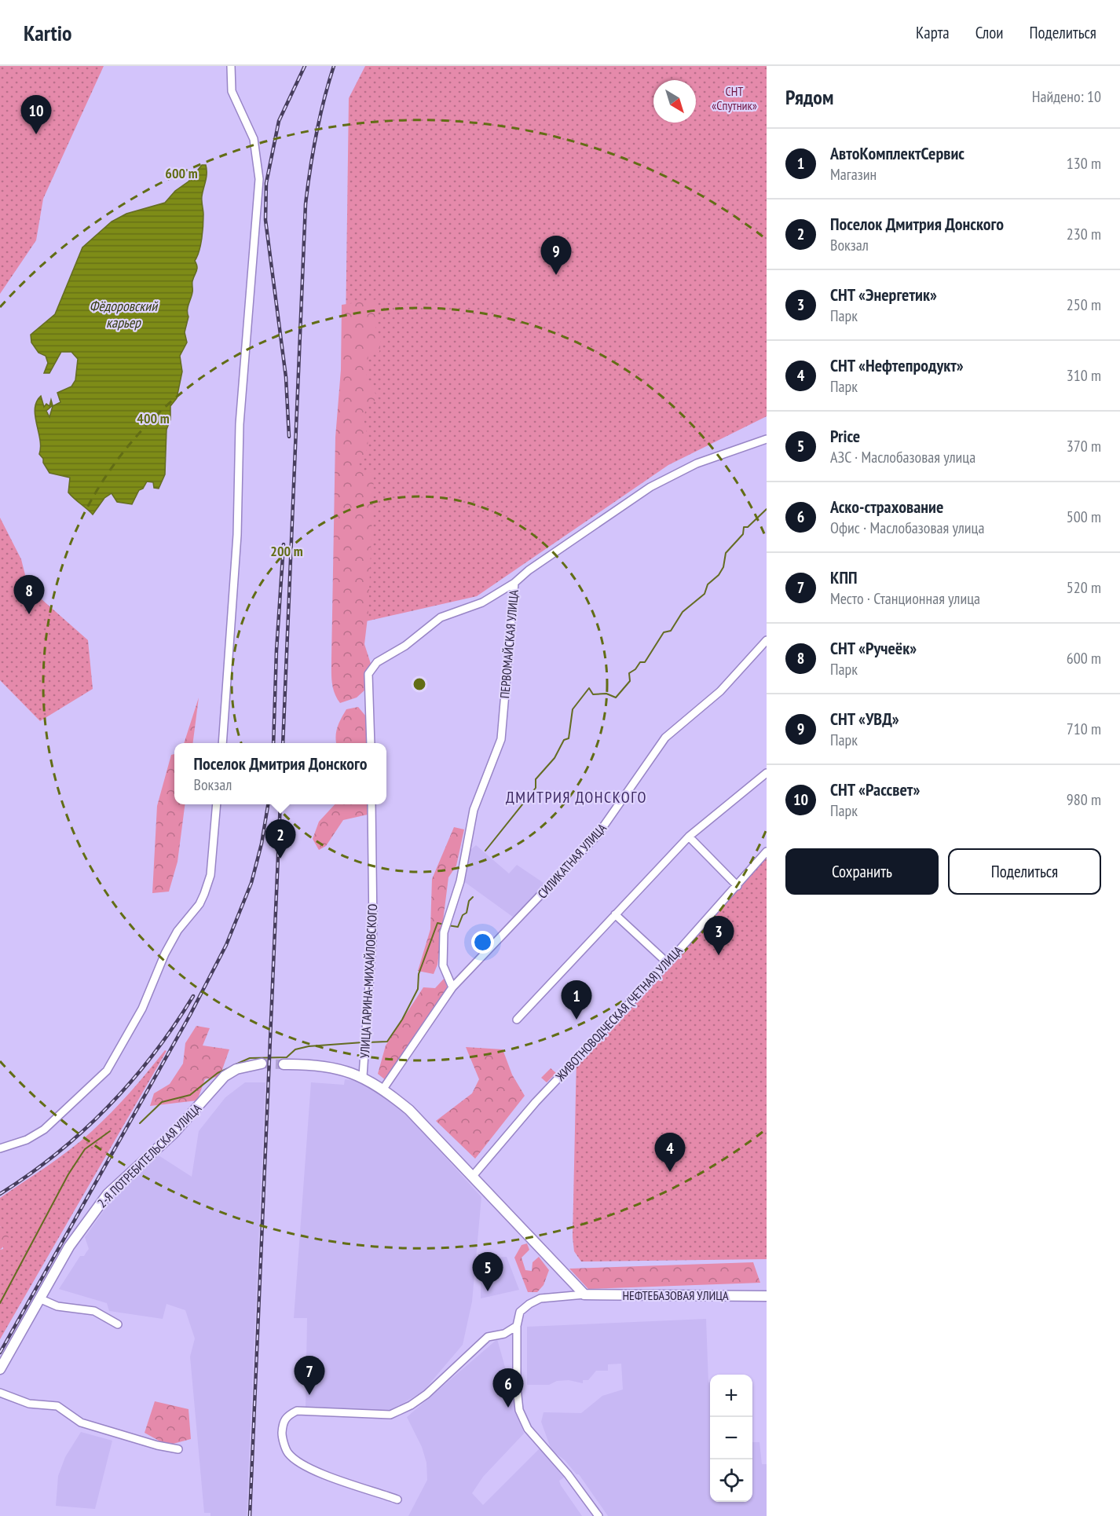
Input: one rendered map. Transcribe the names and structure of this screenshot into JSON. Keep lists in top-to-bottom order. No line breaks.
{"streets":{"street":["ПЕРВОМАЙСКАЯ УЛИЦА","СИЛИКАТНАЯ УЛИЦА","УЛИЦА ГАРИНА-МИХАЙЛОВСКОГО","ЖИВОТНОВОДЧЕСКАЯ (ЧЕТНАЯ) УЛИЦА","2-Я ПОТРЕБИТЕЛЬСКАЯ УЛИЦА","НЕФТЕБАЗОВАЯ УЛИЦА"]},"crossings":[["ПЕРВОМАЙСКАЯ УЛИЦА","СИЛИКАТНАЯ УЛИЦА"]],"districts":["ДМИТРИЯ ДОНСКОГО"],"water":["Фёдоровский карьер"],"parks":["СНТ «Спутник»"],"north":"bottom right","page":{"header":"Kartio","nav":["Карта","Слои","Поделиться"],"heading":["Рядом","Найдено: 10"],"pins":["10","9","8","2","3","1","4","5","7","6"],"list":[{"mark":"1","name":"АвтоКомплектСервис","note":"Магазин","value":"130 m"},{"mark":"2","name":"Поселок Дмитрия Донского","note":"Вокзал","value":"230 m"},{"mark":"3","name":"СНТ «Энергетик»","note":"Парк","value":"250 m"},{"mark":"4","name":"СНТ «Нефтепродукт»","note":"Парк","value":"310 m"},{"mark":"5","name":"Price","note":"АЗС · Маслобазовая улица","value":"370 m"},{"mark":"6","name":"Аско-страхование","note":"Офис · Маслобазовая улица","value":"500 m"},{"mark":"7","name":"КПП","note":"Место · Станционная улица","value":"520 m"},{"mark":"8","name":"СНТ «Ручеёк»","note":"Парк","value":"600 m"},{"mark":"9","name":"СНТ «УВД»","note":"Парк","value":"710 m"},{"mark":"10","name":"СНТ «Рассвет»","note":"Парк","value":"980 m"}],"popup":["Поселок Дмитрия Донского","Вокзал"],"buttons":["Сохранить","Поделиться"],"map_buttons":["+","−"]},"rings":["600 m","400 m","200 m"]}
